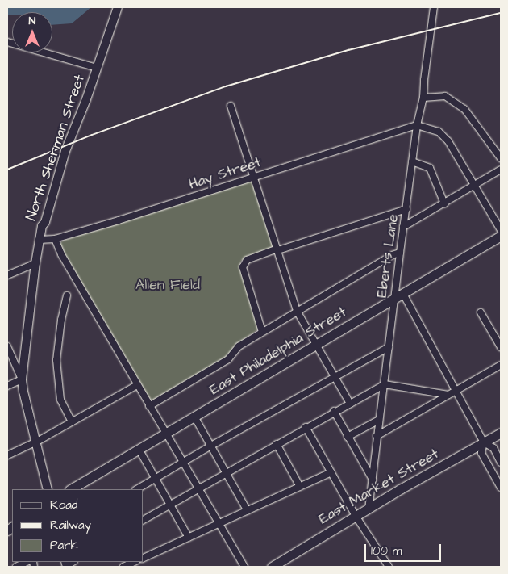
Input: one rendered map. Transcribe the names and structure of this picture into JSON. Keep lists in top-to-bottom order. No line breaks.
{"streets":{"main road":["North Sherman Street","East Philadelphia Street","East Market Street"],"street":["Hay Street","Eberts Lane"]},"crossings":[["North Sherman Street","Hay Street"],["Hay Street","Eberts Lane"],["Eberts Lane","East Philadelphia Street"],["Eberts Lane","East Market Street"]],"parks":["Allen Field"],"legend":["Road","Railway","Park"],"scale_bar":"100 m","north":"top"}
